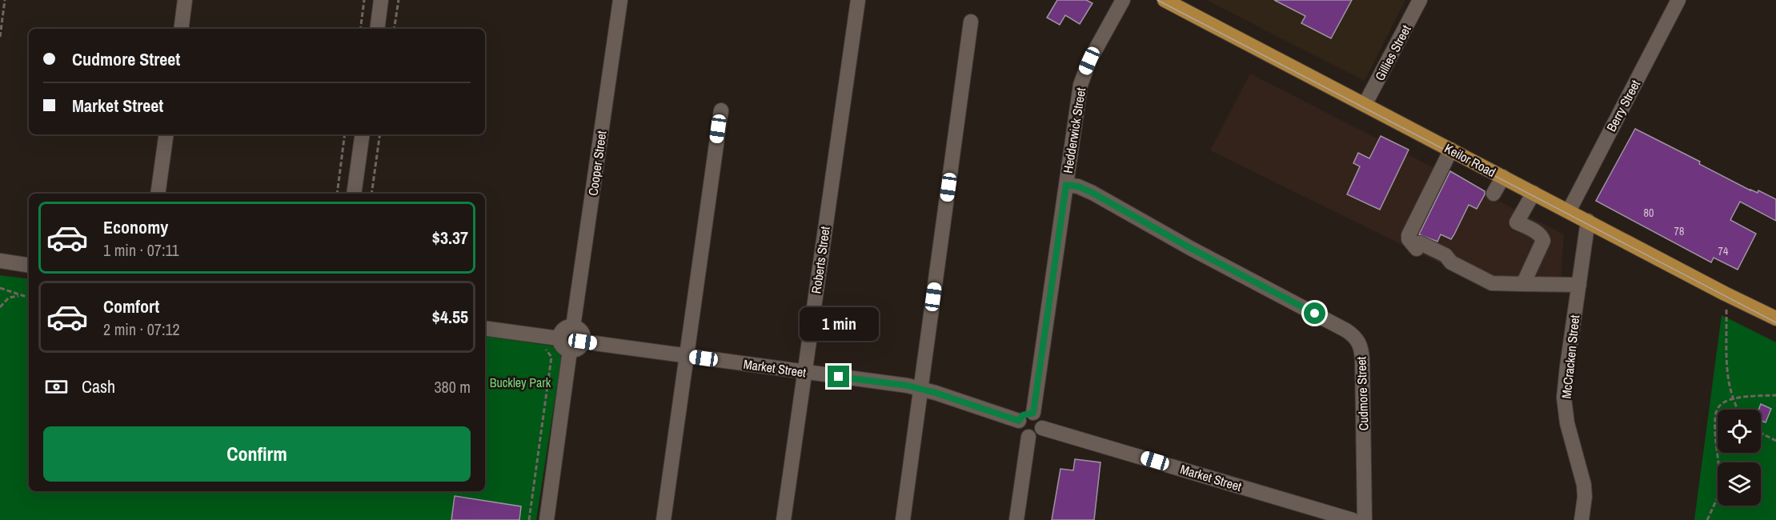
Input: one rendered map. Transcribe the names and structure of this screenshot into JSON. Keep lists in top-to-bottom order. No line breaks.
{"streets":{"main road":["Keilor Road"],"street":["Gillies Street","Berry Street","Hedderwick Street","Cooper Street","Roberts Street","McCracken Street","Market Street","Cudmore Street"]},"crossings":[["Gillies Street","Keilor Road"],["Berry Street","Keilor Road"],["Hedderwick Street","Market Street"],["Hedderwick Street","Cudmore Street"],["Keilor Road","McCracken Street"],["Cooper Street","Market Street"],["Roberts Street","Market Street"]],"parks":["Buckley Park"],"house_numbers":["80","78","74"],"page":{"banner":["Cudmore Street","Market Street"],"list":[{"name":"Economy","note":"1 min · 07:11","value":"$3.37"},{"name":"Comfort","note":"2 min · 07:12","value":"$4.55"}],"bubble":"1 min","pay":["Cash","380 m"],"buttons":"Confirm"}}
